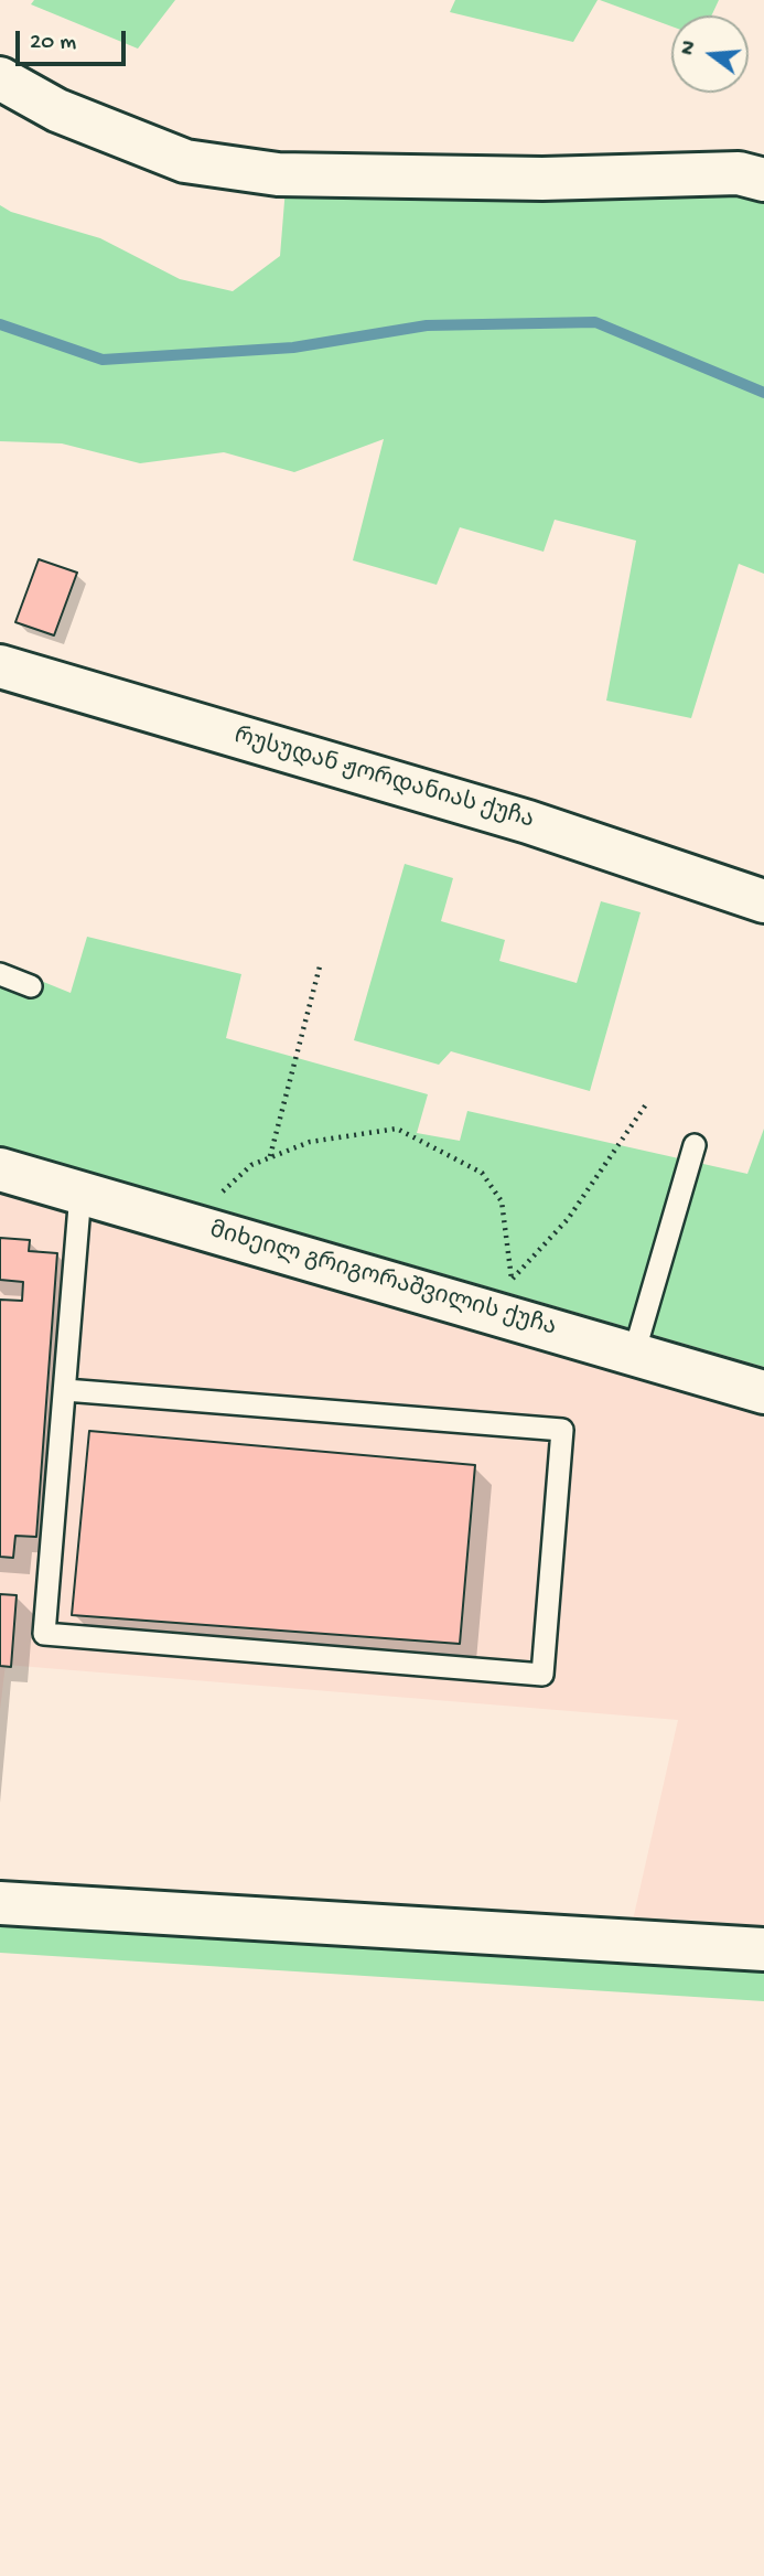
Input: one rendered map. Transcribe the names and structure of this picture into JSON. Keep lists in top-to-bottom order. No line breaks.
{"streets":{"street":["რუსუდან ჟორდანიას ქუჩა","მიხეილ გრიგორაშვილის ქუჩა"]},"scale_bar":"20 m","north":"left"}
